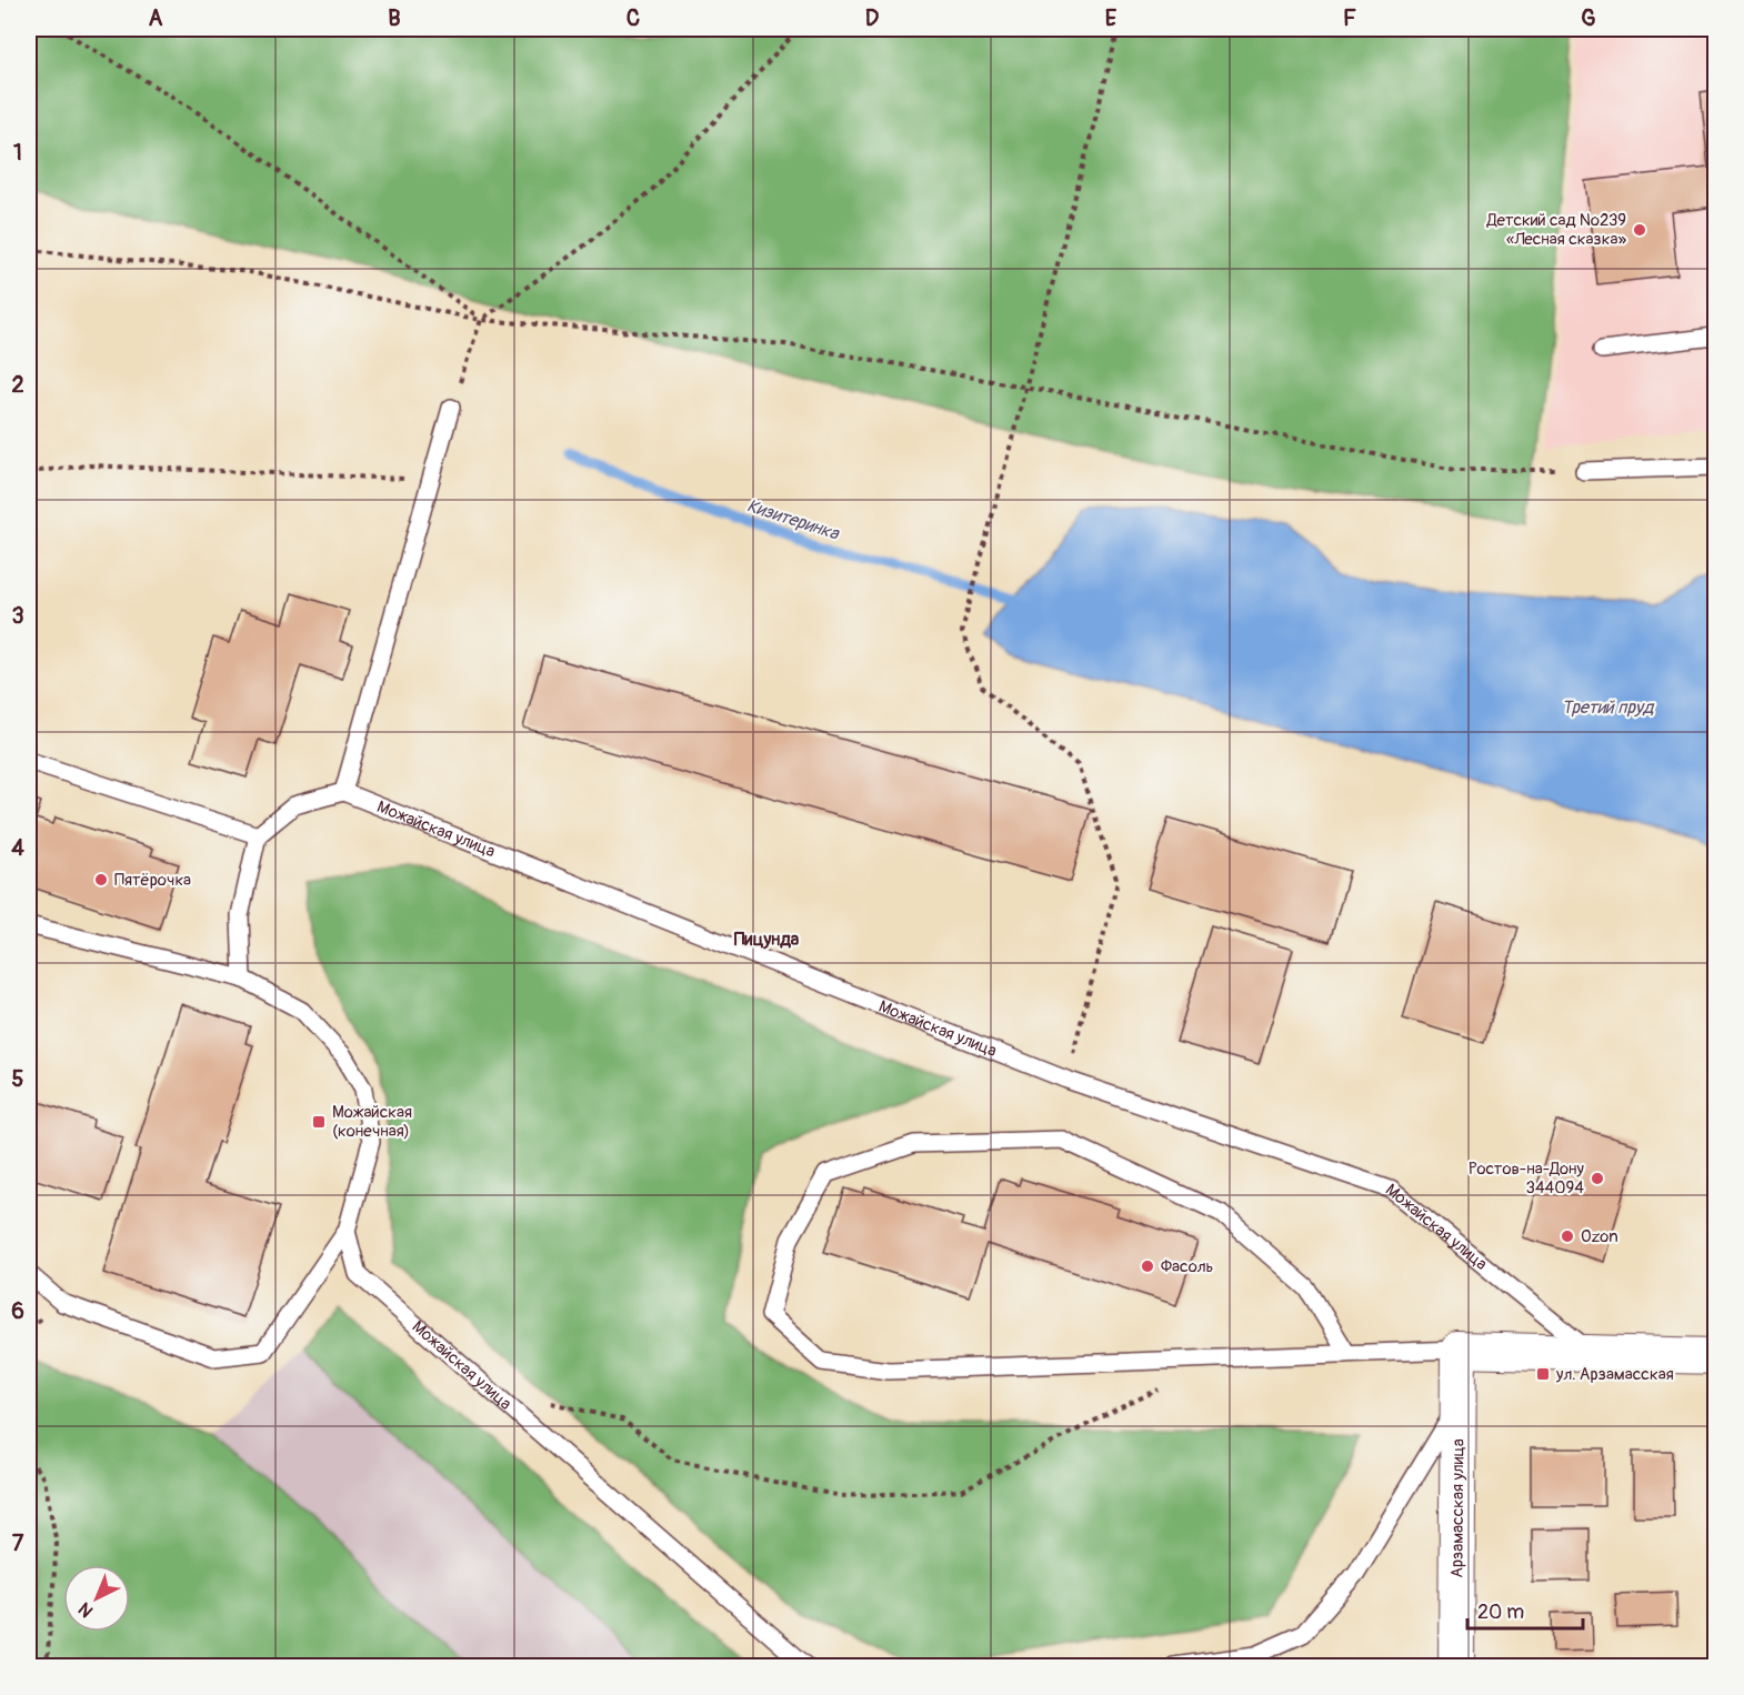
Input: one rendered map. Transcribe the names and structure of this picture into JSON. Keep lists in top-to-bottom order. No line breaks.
{"streets":{"street":["Арзамасская улица"],"lane":["Можайская улица"]},"districts":["Пицунда"],"water":["Кизитеринка","Третий пруд"],"places":{"other":["Детский сад №239 «Лесная сказка»","Пятёрочка","Ростов-на-Дону 344094","Ozon","Фасоль"],"transit":["Можайская (конечная)","ул. Арзамасская"]},"scale_bar":"20 m","north":"bottom left","grid":{"columns":["A","B","C","D","E","F","G"],"rows":["1","2","3","4","5","6","7"]}}
